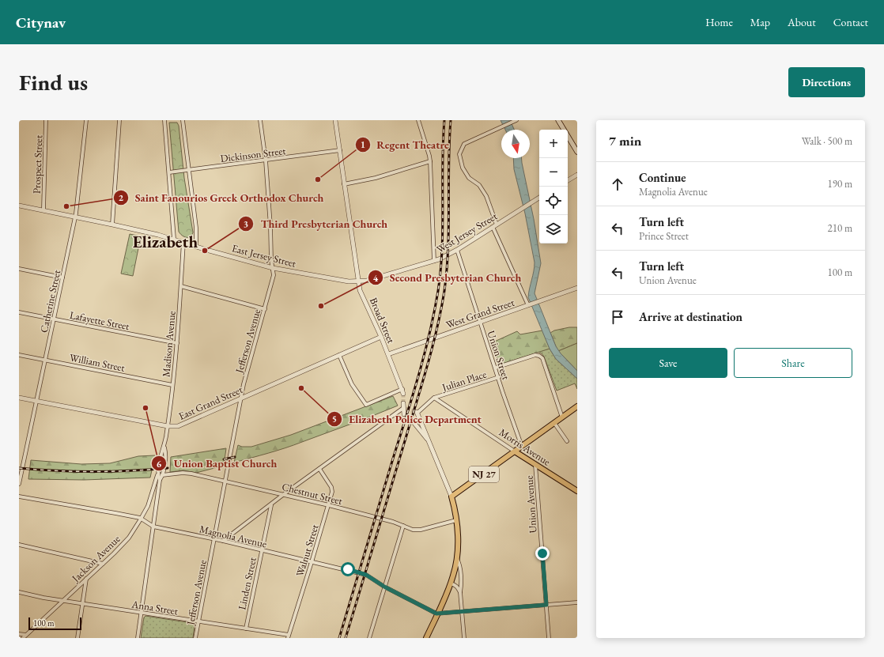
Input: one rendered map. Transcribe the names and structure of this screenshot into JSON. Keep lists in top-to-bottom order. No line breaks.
{"streets":{"main road":["Morris Avenue","NJ 27"],"street":["Dickinson Street","Prospect Street","West Jersey Street","East Jersey Street","Catherine Street","West Grand Street","Lafayette Street","Broad Street","Jefferson Avenue","Madison Avenue","Union Street","William Street","Julian Place","East Grand Street","Chestnut Street","Union Avenue","Magnolia Avenue","Walnut Street","Jackson Avenue","Linden Street","Anna Street"]},"crossings":[["Dickinson Street","Broad Street"],["Dickinson Street","Jefferson Avenue"],["Prospect Street","East Jersey Street"],["West Jersey Street","East Jersey Street"],["West Jersey Street","Broad Street"],["West Jersey Street","Union Street"],["East Jersey Street","Catherine Street"],["East Jersey Street","Broad Street"],["East Jersey Street","Jefferson Avenue"],["East Jersey Street","Madison Avenue"],["Catherine Street","Lafayette Street"],["Catherine Street","William Street"],["Catherine Street","East Grand Street"],["West Grand Street","Broad Street"],["West Grand Street","Union Street"],["Lafayette Street","Madison Avenue"],["Broad Street","East Grand Street"],["Jefferson Avenue","East Grand Street"],["Jefferson Avenue","Chestnut Street"],["Jefferson Avenue","Magnolia Avenue"],["Jefferson Avenue","Anna Street"],["Madison Avenue","William Street"],["Madison Avenue","East Grand Street"],["Madison Avenue","Chestnut Street"],["Madison Avenue","Magnolia Avenue"],["Madison Avenue","Jackson Avenue"],["Madison Avenue","Anna Street"],["Union Street","Julian Place"],["Union Street","NJ 27"],["Julian Place","Morris Avenue"],["Morris Avenue","NJ 27"],["Morris Avenue","Union Avenue"],["Chestnut Street","Walnut Street"],["Magnolia Avenue","Walnut Street"],["Magnolia Avenue","Jackson Avenue"],["Magnolia Avenue","Linden Street"],["Walnut Street","Anna Street"],["Jackson Avenue","Anna Street"],["Linden Street","Anna Street"]],"districts":["Elizabeth"],"places":["Regent Theatre","Saint Fanourios Greek Orthodox Church","Third Presbyterian Church","Second Presbyterian Church","Elizabeth Police Department","Union Baptist Church"],"scale_bar":"100 m","north":"bottom","page":{"header":"Citynav","nav":["Home","Map","About","Contact"],"buttons":["Directions",["Save","Share"]],"title":"Find us","heading":["7 min","Walk · 500 m"],"map_buttons":["+","−"],"list":[["Continue","Magnolia Avenue","190 m"],["Turn left","Prince Street","210 m"],["Turn left","Union Avenue","100 m"],"Arrive at destination"],"scale":"100 m"}}
